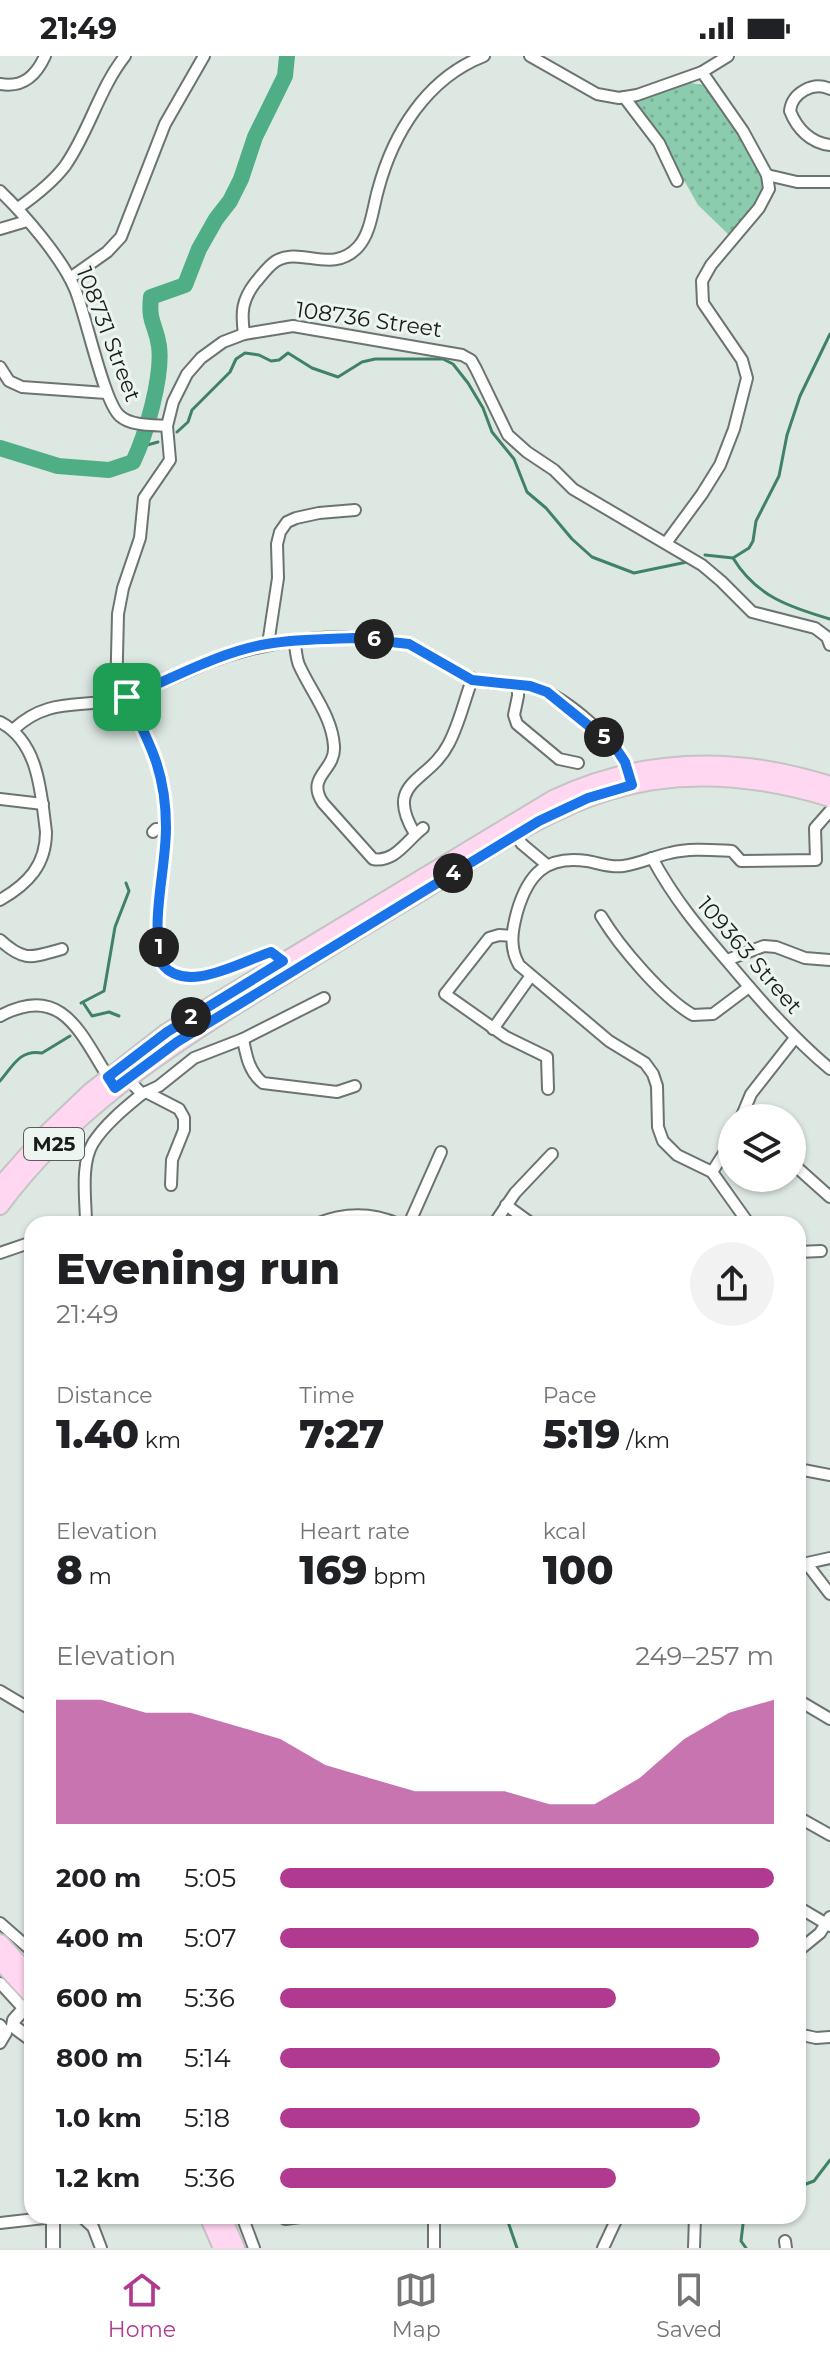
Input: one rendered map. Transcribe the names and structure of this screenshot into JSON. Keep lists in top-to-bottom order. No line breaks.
{"streets":{"main road":["M25"],"street":["108736 Street","108731 Street","109363 Street"]},"crossings":[["108736 Street","108731 Street"]],"page":{"status":"21:49","pins":["6","5","4","1","2"],"heading":["Evening run","21:49"],"stats":[["Distance","1.40 km"],["Time","7:27"],["Pace","5:19 /km"],["Elevation","8 m"],["Heart rate","169 bpm"],["kcal","100"]],"chart":["Elevation","249–257 m"],"list":[{"name":"200 m","note":"5:05"},{"name":"400 m","note":"5:07"},{"name":"600 m","note":"5:36"},{"name":"800 m","note":"5:14"},{"name":"1.0 km","note":"5:18"},{"name":"1.2 km","note":"5:36"}],"tabs":["Home","Map","Saved"]}}
